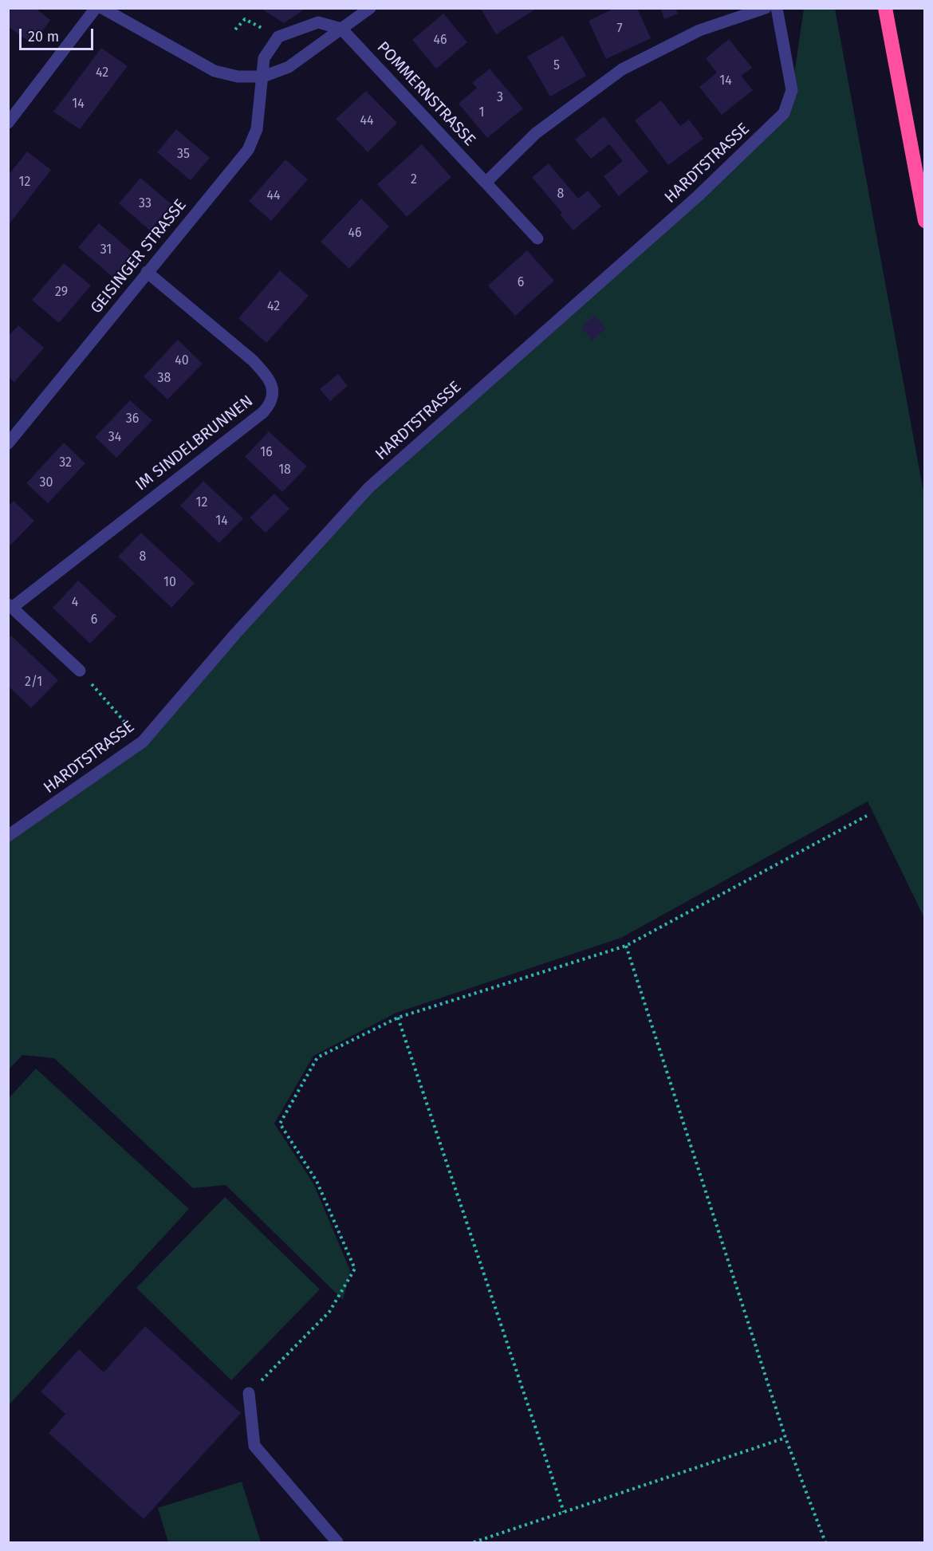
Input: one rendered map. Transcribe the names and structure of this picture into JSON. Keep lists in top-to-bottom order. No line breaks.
{"streets":{"street":["POMMERNSTRASSE","HARDTSTRASSE","GEISINGER STRASSE","IM SINDELBRUNNEN"]},"crossings":[["GEISINGER STRASSE","IM SINDELBRUNNEN"]],"house_numbers":["7","46","5","42","14","3","14","1","44","35","2","12","8","44","33","46","31","6","29","42","40","38","36","34","16","32","18","30","12","14","8","10","4","6","2/1"],"scale_bar":"20 m"}
